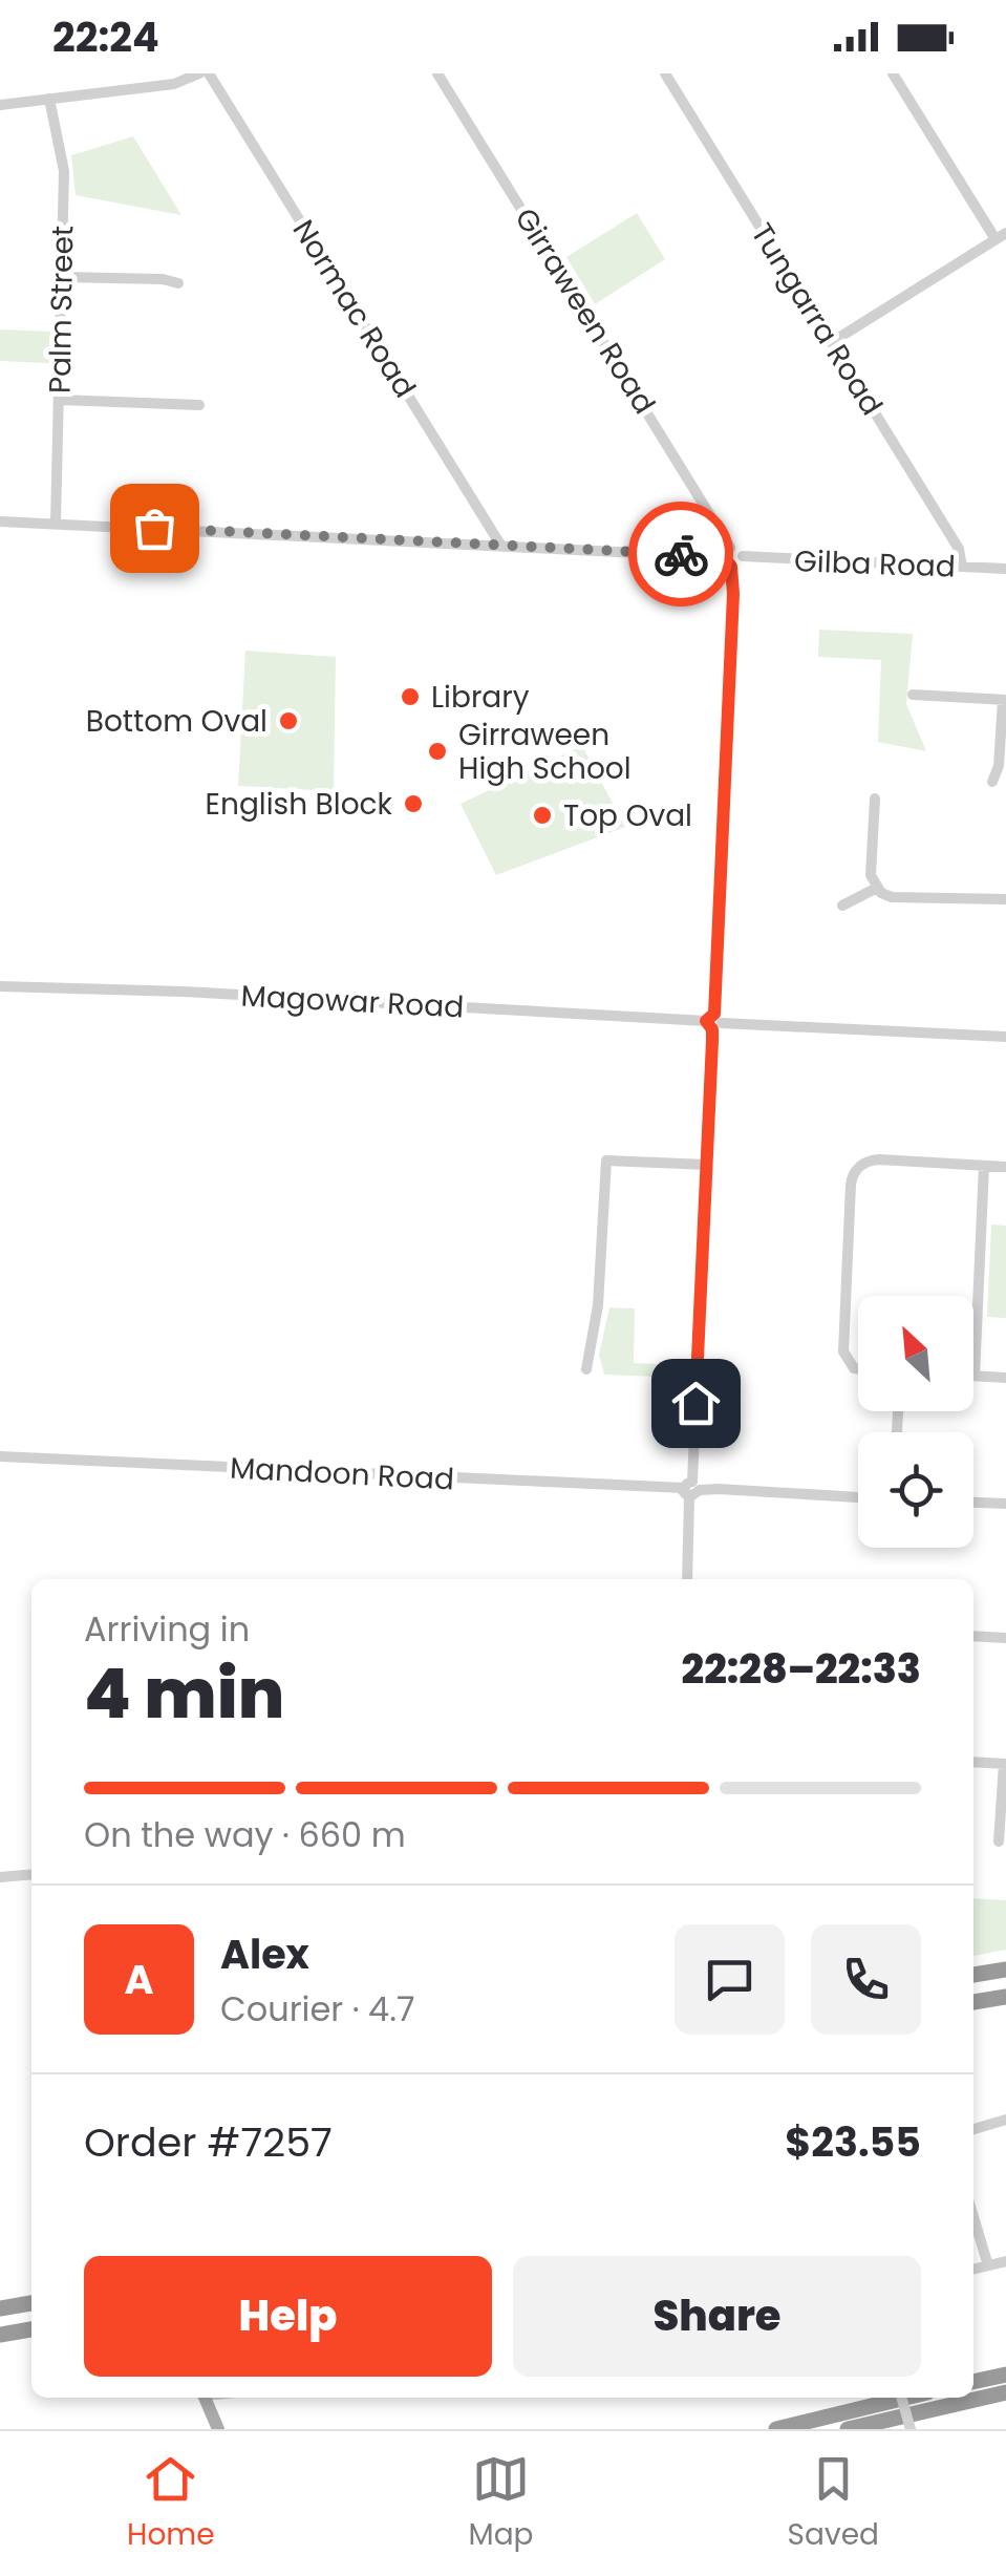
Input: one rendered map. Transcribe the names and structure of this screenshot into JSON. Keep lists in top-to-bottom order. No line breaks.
{"streets":{"street":["Normac Road","Palm Street","Girraween Road","Tungarra Road","Gilba Road","Magowar Road","Mandoon Road"]},"crossings":[["Girraween Road","Gilba Road"],["Tungarra Road","Gilba Road"]],"places":["Library","Bottom Oval","Girraween High School","English Block","Top Oval"],"north":"top left","page":{"status":"22:24","heading":["4 min","Arriving in","22:28–22:33"],"panel":["Alex","Courier · 4.7","Order #7257","$23.55"],"bar":"On the way · 660 m","round":"A","buttons":["Help","Share"],"tabs":["Home","Map","Saved"]}}
